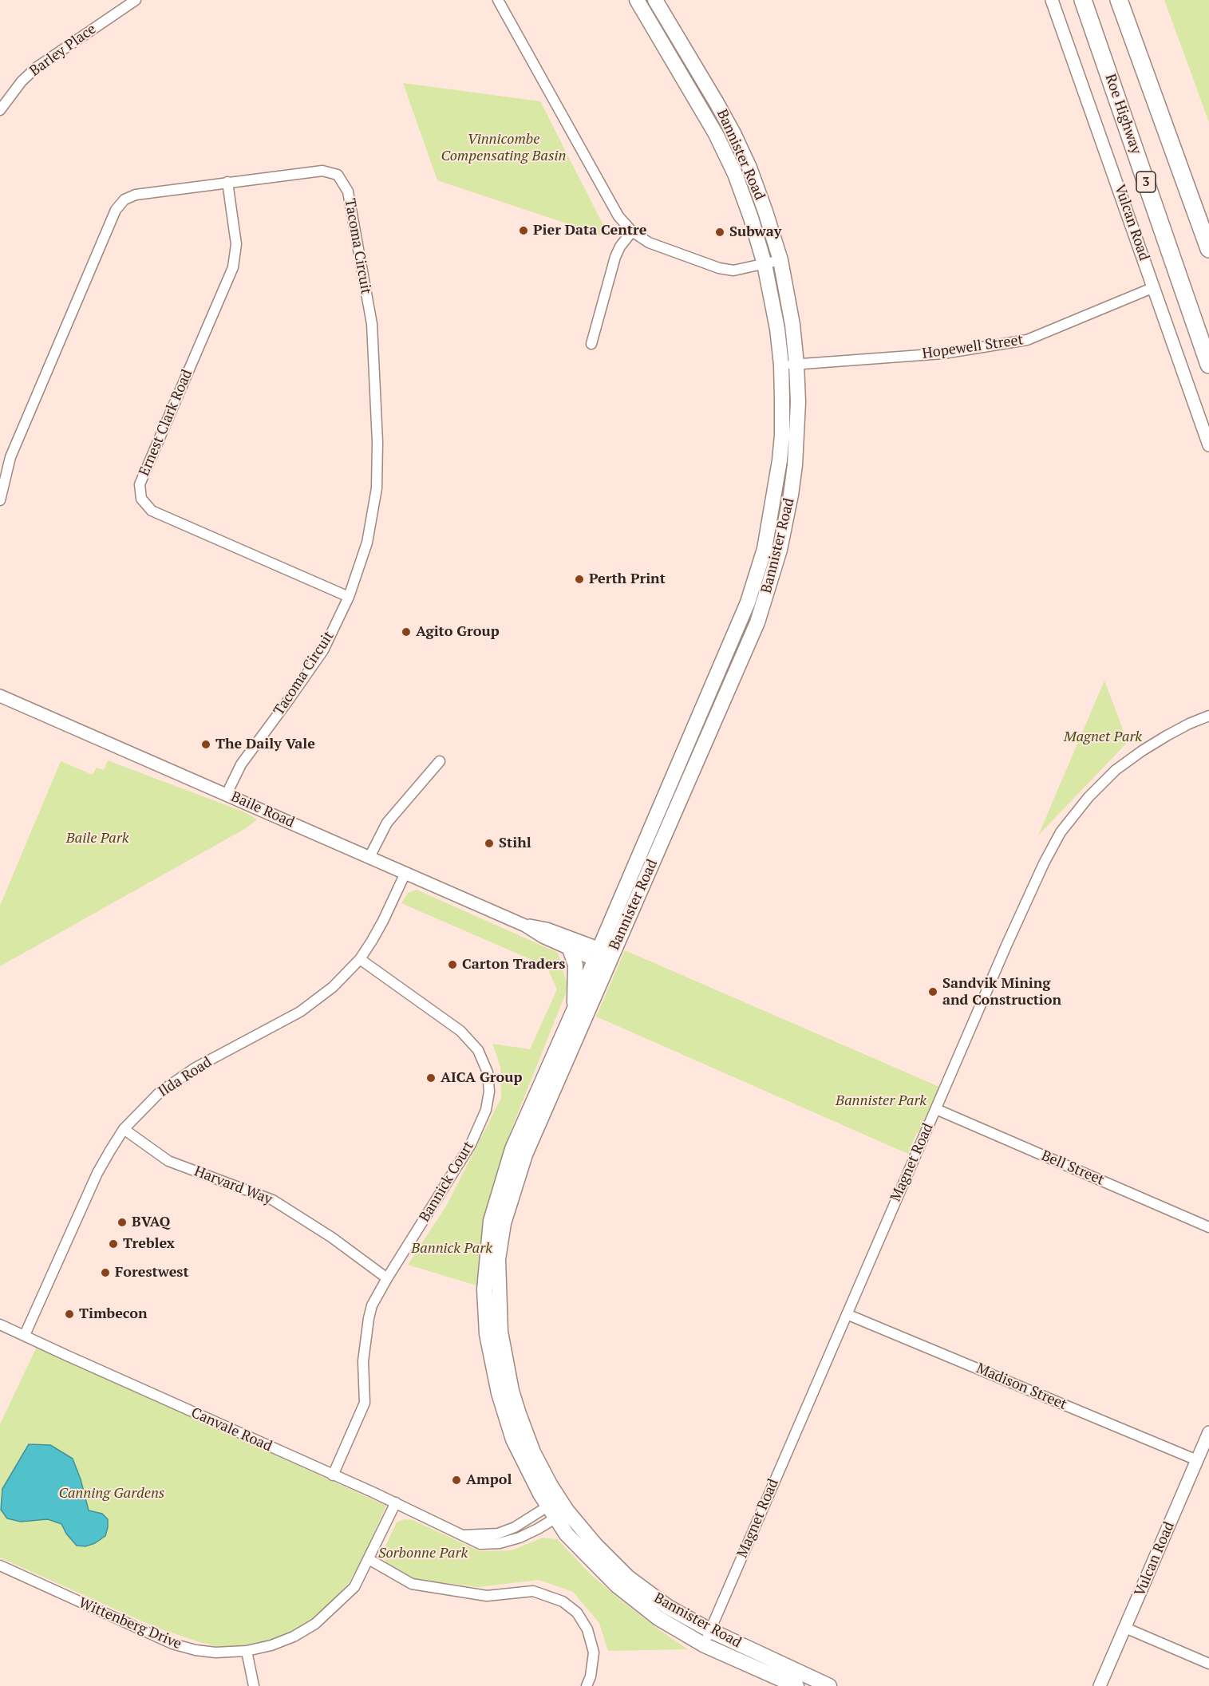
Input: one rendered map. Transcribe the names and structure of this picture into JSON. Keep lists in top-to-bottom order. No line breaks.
{"streets":{"highway":["Roe Highway","3"],"main road":["Bannister Road"],"street":["Barley Place","Vulcan Road","Tacoma Circuit","Hopewell Street","Ernest Clark Road","Baile Road","Ilda Road","Magnet Road","Bell Street","Bannick Court","Harvard Way","Madison Street","Canvale Road","Wittenberg Drive"]},"crossings":[["Bannister Road","Hopewell Street"],["Bannister Road","Baile Road"],["Bannister Road","Magnet Road"],["Bannister Road","Canvale Road"],["Vulcan Road","Hopewell Street"],["Vulcan Road","Madison Street"],["Tacoma Circuit","Ernest Clark Road"],["Tacoma Circuit","Baile Road"],["Baile Road","Ilda Road"],["Ilda Road","Bannick Court"],["Ilda Road","Harvard Way"],["Ilda Road","Canvale Road"],["Magnet Road","Bell Street"],["Magnet Road","Madison Street"],["Bannick Court","Harvard Way"],["Bannick Court","Canvale Road"],["Canvale Road","Wittenberg Drive"]],"parks":["Vinnicombe Compensating Basin","Magnet Park","Baile Park","Bannister Park","Bannick Park","Canning Gardens","Sorbonne Park"],"places":["Pier Data Centre","Subway","Perth Print","Agito Group","The Daily Vale","Stihl","Carton Traders","Sandvik Mining and Construction","AICA Group","BVAQ","Treblex","Forestwest","Timbecon","Ampol"]}
